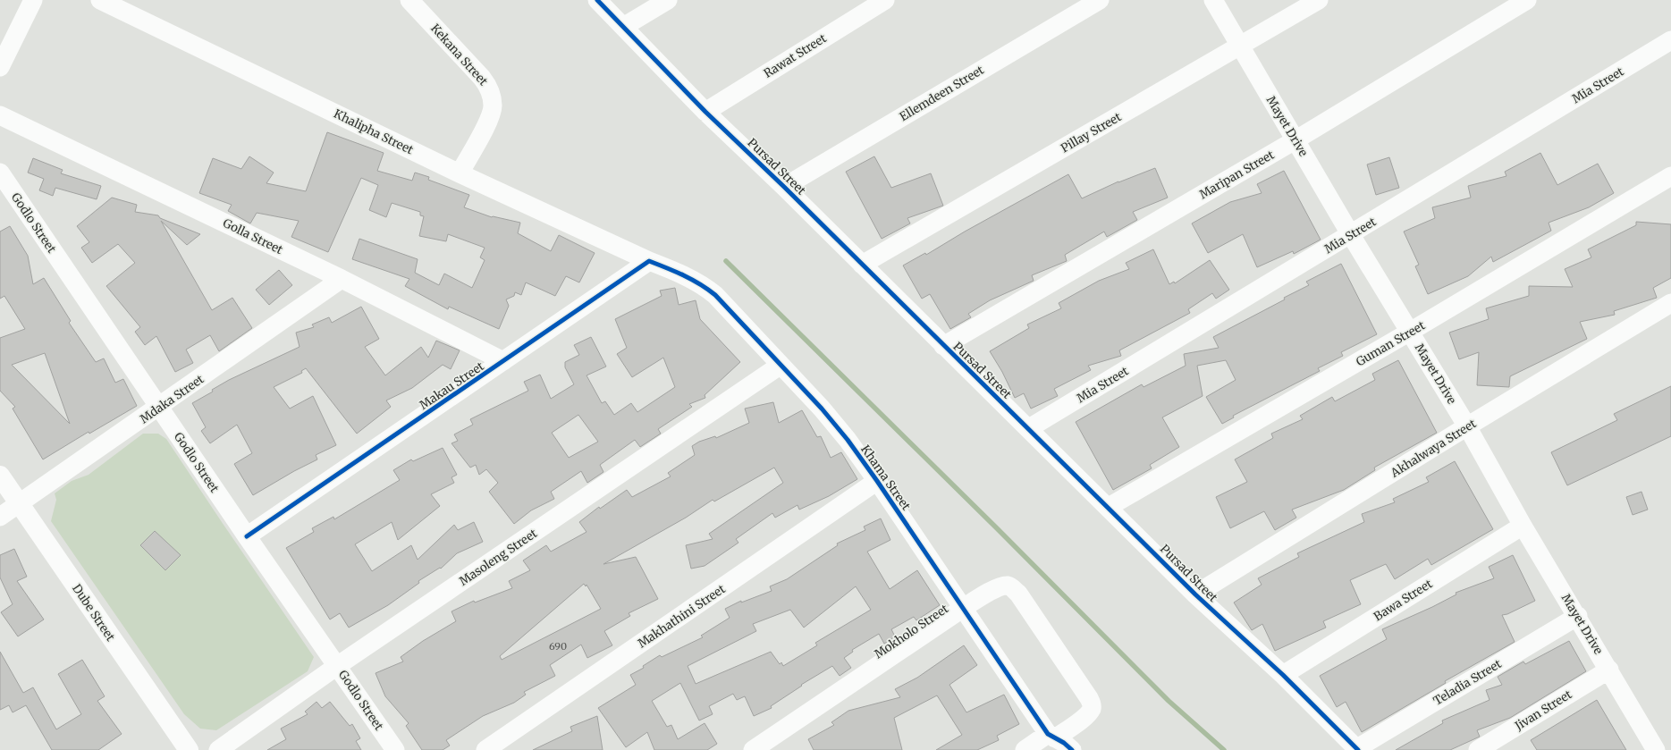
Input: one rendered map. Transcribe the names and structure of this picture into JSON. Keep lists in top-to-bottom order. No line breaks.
{"streets":{"street":["Kekana Street","Rawat Street","Mia Street","Ellemdeen Street","Mayet Drive","Khalipha Street","Pillay Street","Pursad Street","Maripan Street","Godlo Street","Golla Street","Guman Street","Makau Street","Mdaka Street","Akhalwaya Street","Khama Street","Masoleng Street","Bawa Street","Dube Street","Makhathini Street","Mokholo Street","Teladia Street","Jivan Street"]},"crossings":[["Kekana Street","Khalipha Street"],["Rawat Street","Pursad Street"],["Mia Street","Mayet Drive"],["Mia Street","Pursad Street"],["Ellemdeen Street","Pursad Street"],["Mayet Drive","Pillay Street"],["Mayet Drive","Maripan Street"],["Mayet Drive","Guman Street"],["Mayet Drive","Akhalwaya Street"],["Mayet Drive","Bawa Street"],["Mayet Drive","Teladia Street"],["Mayet Drive","Jivan Street"],["Khalipha Street","Makau Street"],["Khalipha Street","Khama Street"],["Pillay Street","Pursad Street"],["Pursad Street","Maripan Street"],["Pursad Street","Guman Street"],["Pursad Street","Akhalwaya Street"],["Pursad Street","Bawa Street"],["Pursad Street","Teladia Street"],["Godlo Street","Makau Street"],["Godlo Street","Mdaka Street"],["Godlo Street","Masoleng Street"],["Golla Street","Makau Street"],["Golla Street","Mdaka Street"],["Makau Street","Khama Street"],["Mdaka Street","Dube Street"],["Khama Street","Masoleng Street"],["Khama Street","Makhathini Street"],["Khama Street","Mokholo Street"]],"house_numbers":["690"]}
